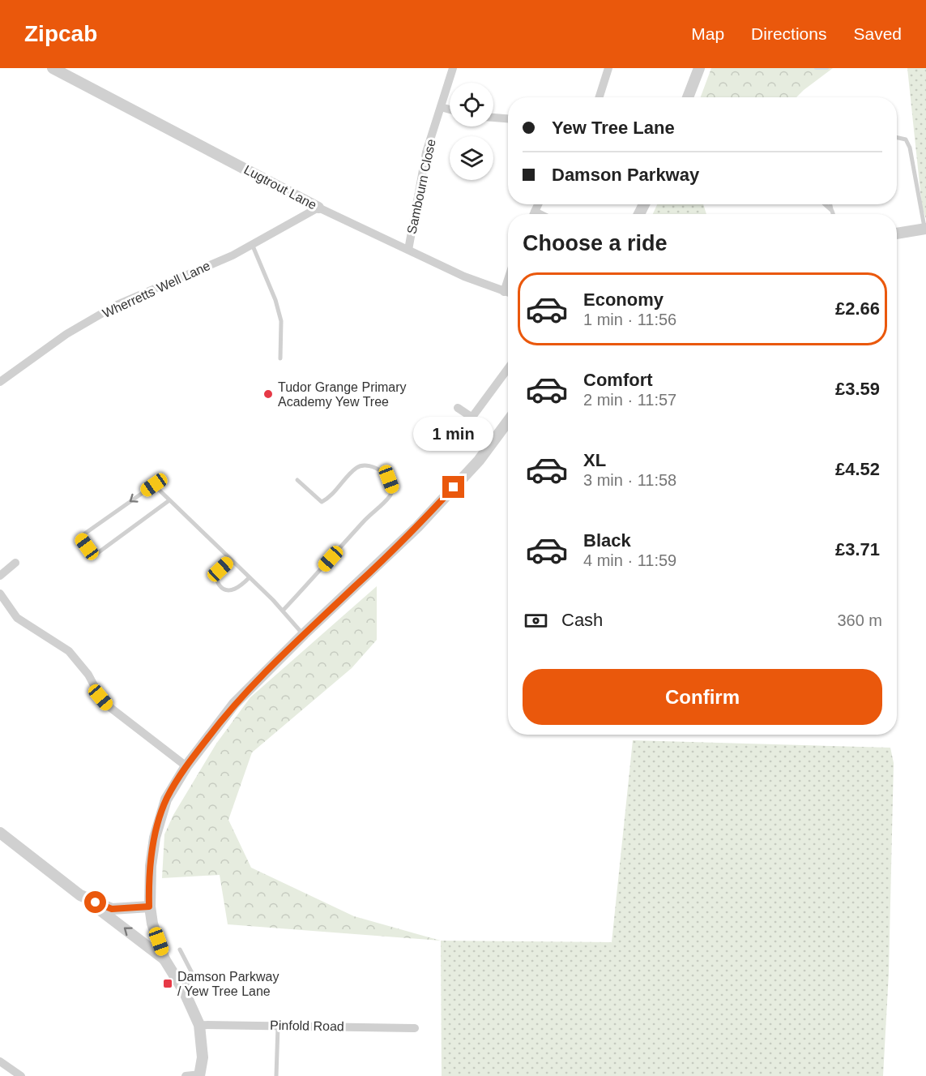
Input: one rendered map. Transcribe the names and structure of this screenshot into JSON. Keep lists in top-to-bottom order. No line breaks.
{"streets":{"street":["Sambourn Close","Lugtrout Lane","Wherretts Well Lane","Pinfold Road"]},"crossings":[["Sambourn Close","Lugtrout Lane"],["Lugtrout Lane","Wherretts Well Lane"]],"places":{"other":["Tudor Grange Primary Academy Yew Tree"],"transit":["Damson Parkway / Yew Tree Lane"]},"page":{"header":"Zipcab","nav":["Map","Directions","Saved"],"banner":["Yew Tree Lane","Damson Parkway"],"heading":"Choose a ride","list":[{"name":"Economy","note":"1 min · 11:56","value":"£2.66"},{"name":"Comfort","note":"2 min · 11:57","value":"£3.59"},{"name":"XL","note":"3 min · 11:58","value":"£4.52"},{"name":"Black","note":"4 min · 11:59","value":"£3.71"}],"bubble":"1 min","pay":["Cash","360 m"],"buttons":"Confirm"}}
